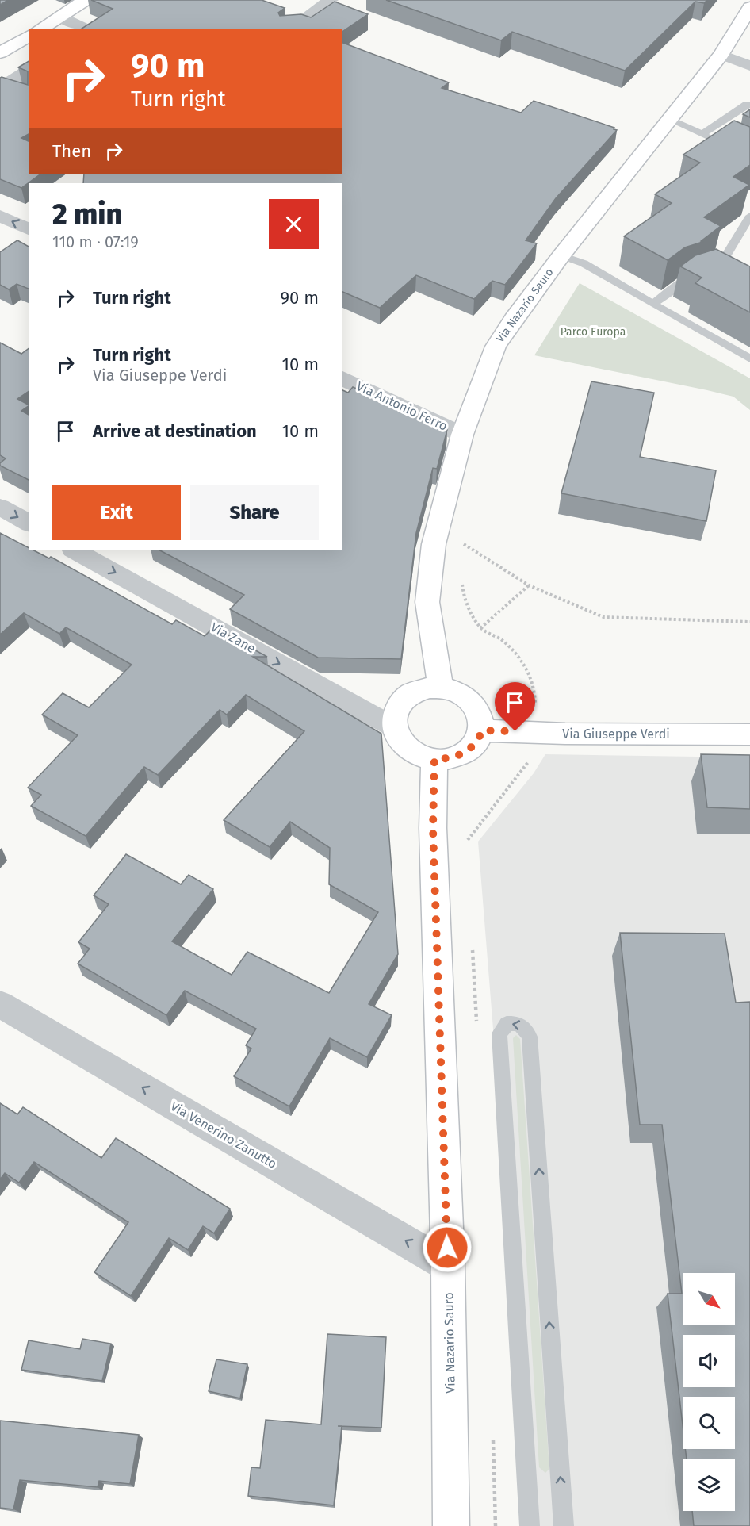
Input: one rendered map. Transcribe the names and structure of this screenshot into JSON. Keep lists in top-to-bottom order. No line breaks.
{"streets":{"street":["Via Nazario Sauro","Via Antonio Ferro","Via Zane","Via Giuseppe Verdi","Via Venerino Zanutto"]},"crossings":[["Via Nazario Sauro","Via Antonio Ferro"],["Via Nazario Sauro","Via Zane"],["Via Nazario Sauro","Via Giuseppe Verdi"],["Via Nazario Sauro","Via Venerino Zanutto"],["Via Zane","Via Giuseppe Verdi"]],"one_way":["Via Zane","Via Venerino Zanutto"],"parks":["Parco Europa"],"north":"bottom right","page":{"turn":["90 m","Turn right"],"then":"Then","heading":["2 min","110 m · 07:19"],"list":[{"name":"Turn right","value":"90 m"},{"name":"Turn right","note":"Via Giuseppe Verdi","value":"10 m"},{"name":"Arrive at destination","value":"10 m"}],"buttons":["Exit","Share"]}}
